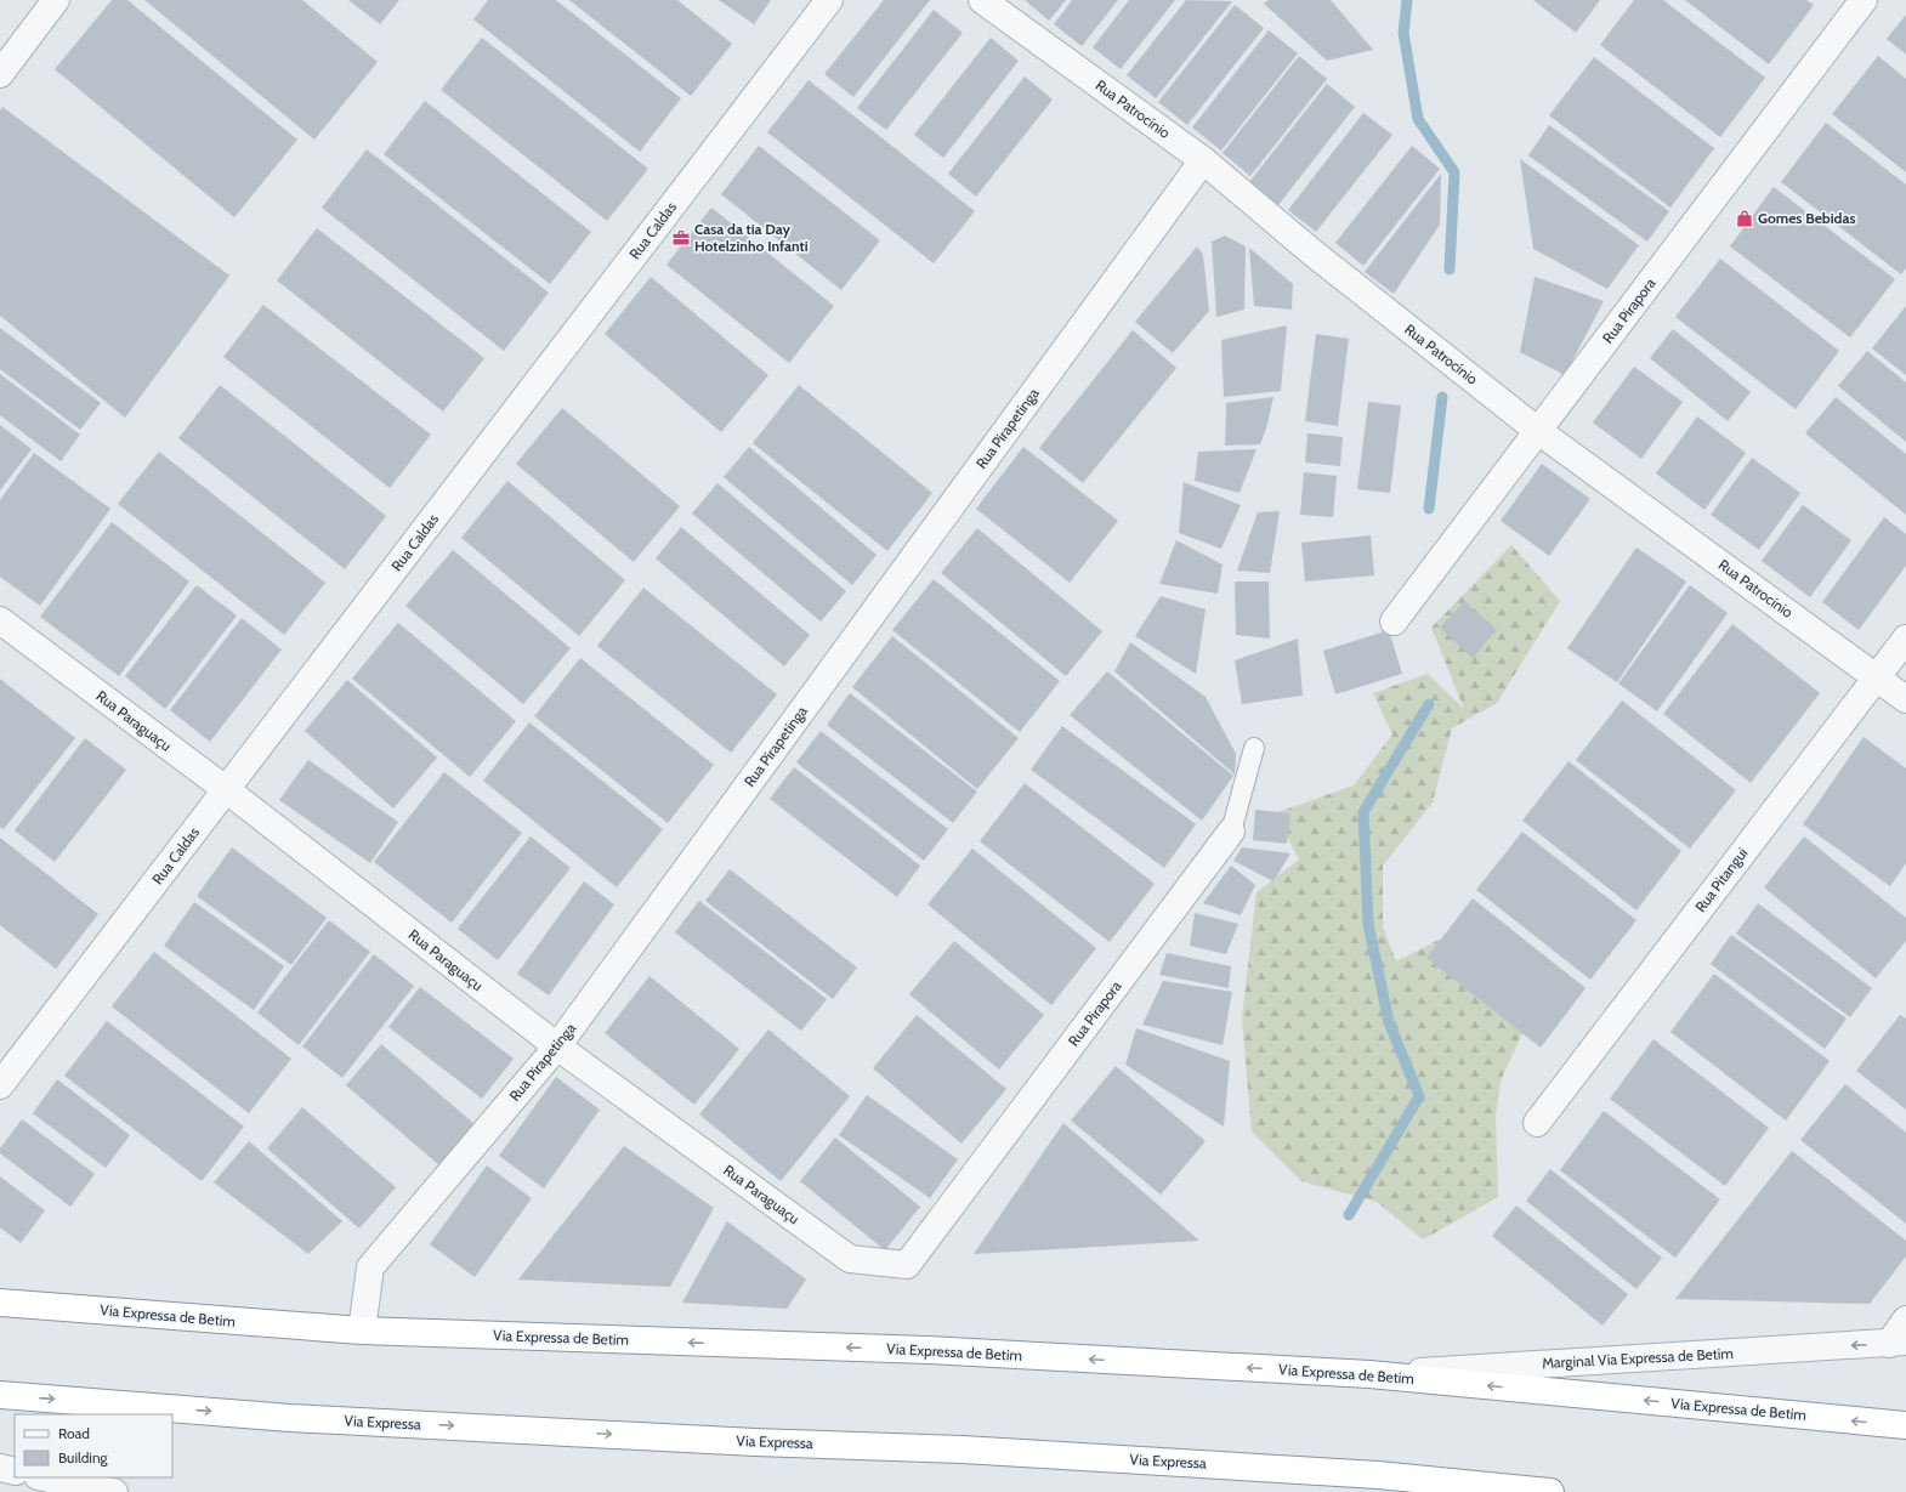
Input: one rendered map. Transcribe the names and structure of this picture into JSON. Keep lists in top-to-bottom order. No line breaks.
{"streets":{"highway":["Via Expressa de Betim","Via Expressa"],"street":["Rua Patrocínio","Rua Caldas","Rua Pirapora","Rua Pirapetinga","Rua Paraguaçu","Rua Pitangui","Marginal Via Expressa de Betim"]},"crossings":[["Rua Patrocínio","Rua Pirapora"],["Rua Patrocínio","Rua Pirapetinga"],["Rua Patrocínio","Rua Pitangui"],["Rua Caldas","Rua Paraguaçu"],["Rua Pirapora","Rua Paraguaçu"],["Rua Pirapetinga","Rua Paraguaçu"],["Rua Pirapetinga","Via Expressa de Betim"],["Via Expressa de Betim","Marginal Via Expressa de Betim"]],"one_way":["Via Expressa de Betim","Marginal Via Expressa de Betim","Via Expressa"],"places":{"shop":["Gomes Bebidas"],"office":["Casa da tia Day Hotelzinho Infanti"]},"legend":["Road","Building"]}
